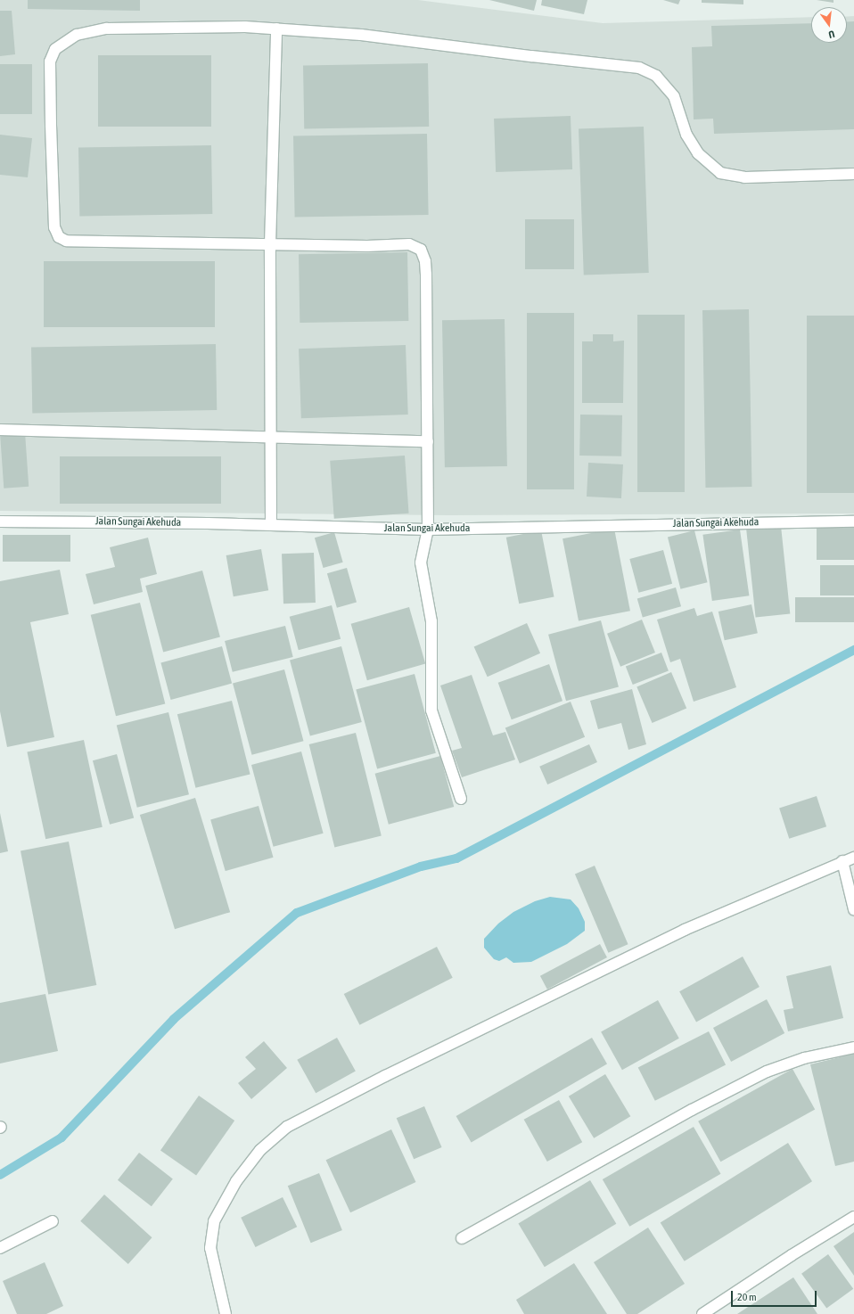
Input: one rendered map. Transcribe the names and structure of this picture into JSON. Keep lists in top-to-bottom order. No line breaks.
{"streets":{"street":["Jalan Sungai Akehuda"]},"scale_bar":"20 m","north":"bottom"}
